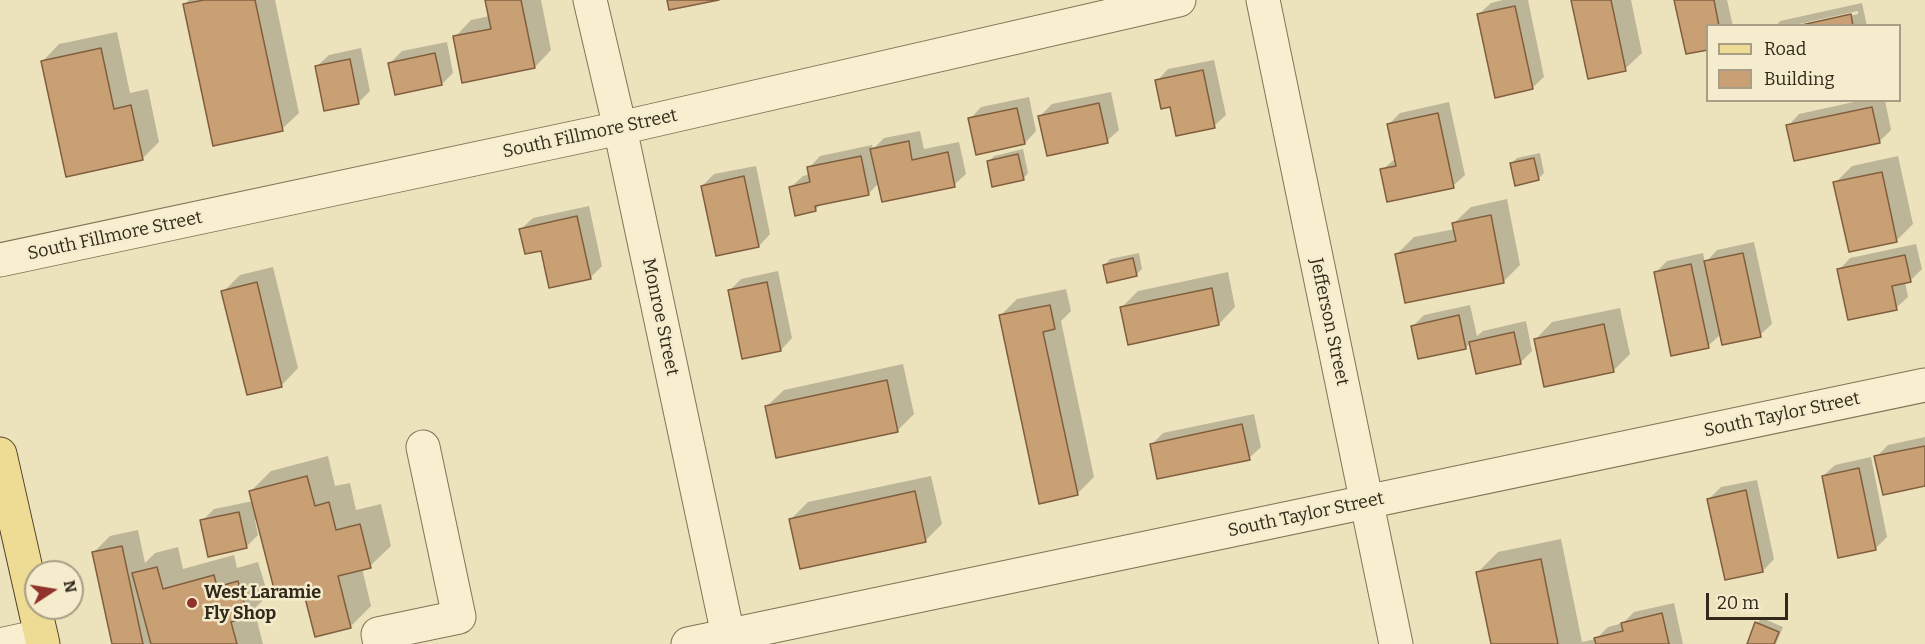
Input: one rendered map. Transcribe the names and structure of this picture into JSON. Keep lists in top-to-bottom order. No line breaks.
{"streets":{"street":["South Fillmore Street","Monroe Street","Jefferson Street","South Taylor Street"]},"crossings":[["South Fillmore Street","Monroe Street"],["Monroe Street","South Taylor Street"],["Jefferson Street","South Taylor Street"]],"places":["West Laramie Fly Shop"],"legend":["Road","Building"],"scale_bar":"20 m","north":"right"}
